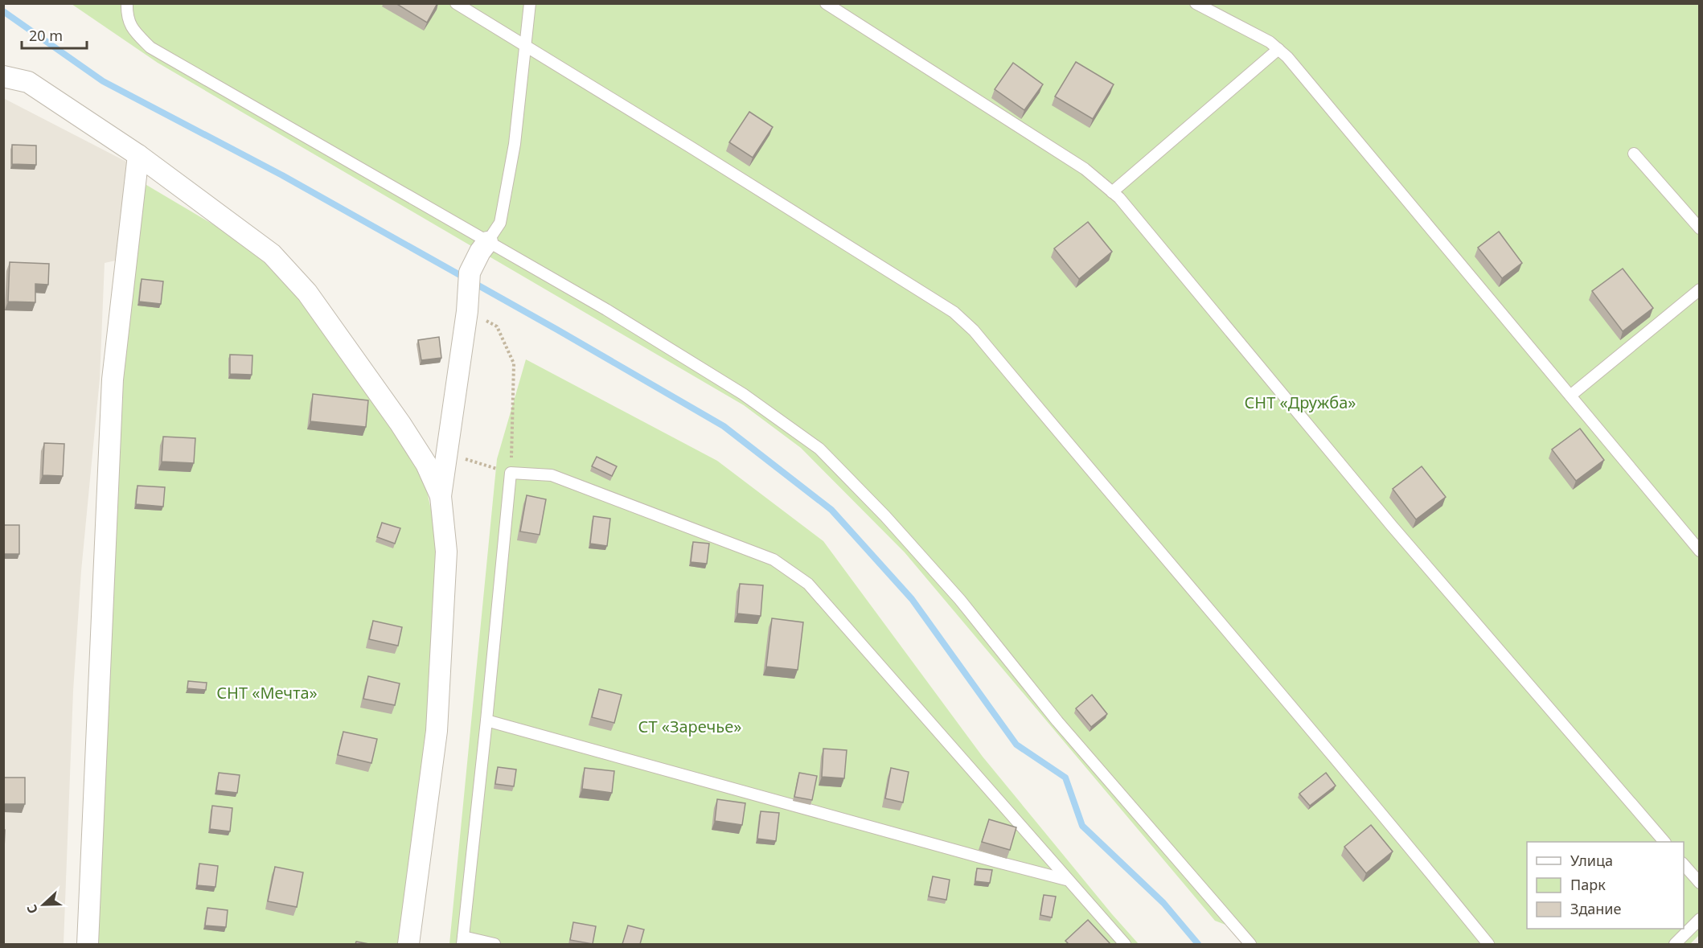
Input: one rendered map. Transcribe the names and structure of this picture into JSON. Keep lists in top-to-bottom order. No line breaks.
{"parks":["СНТ «Дружба»","СНТ «Мечта»","СТ «Заречье»"],"legend":["Улица","Парк","Здание"],"scale_bar":"20 m","north":"left"}
